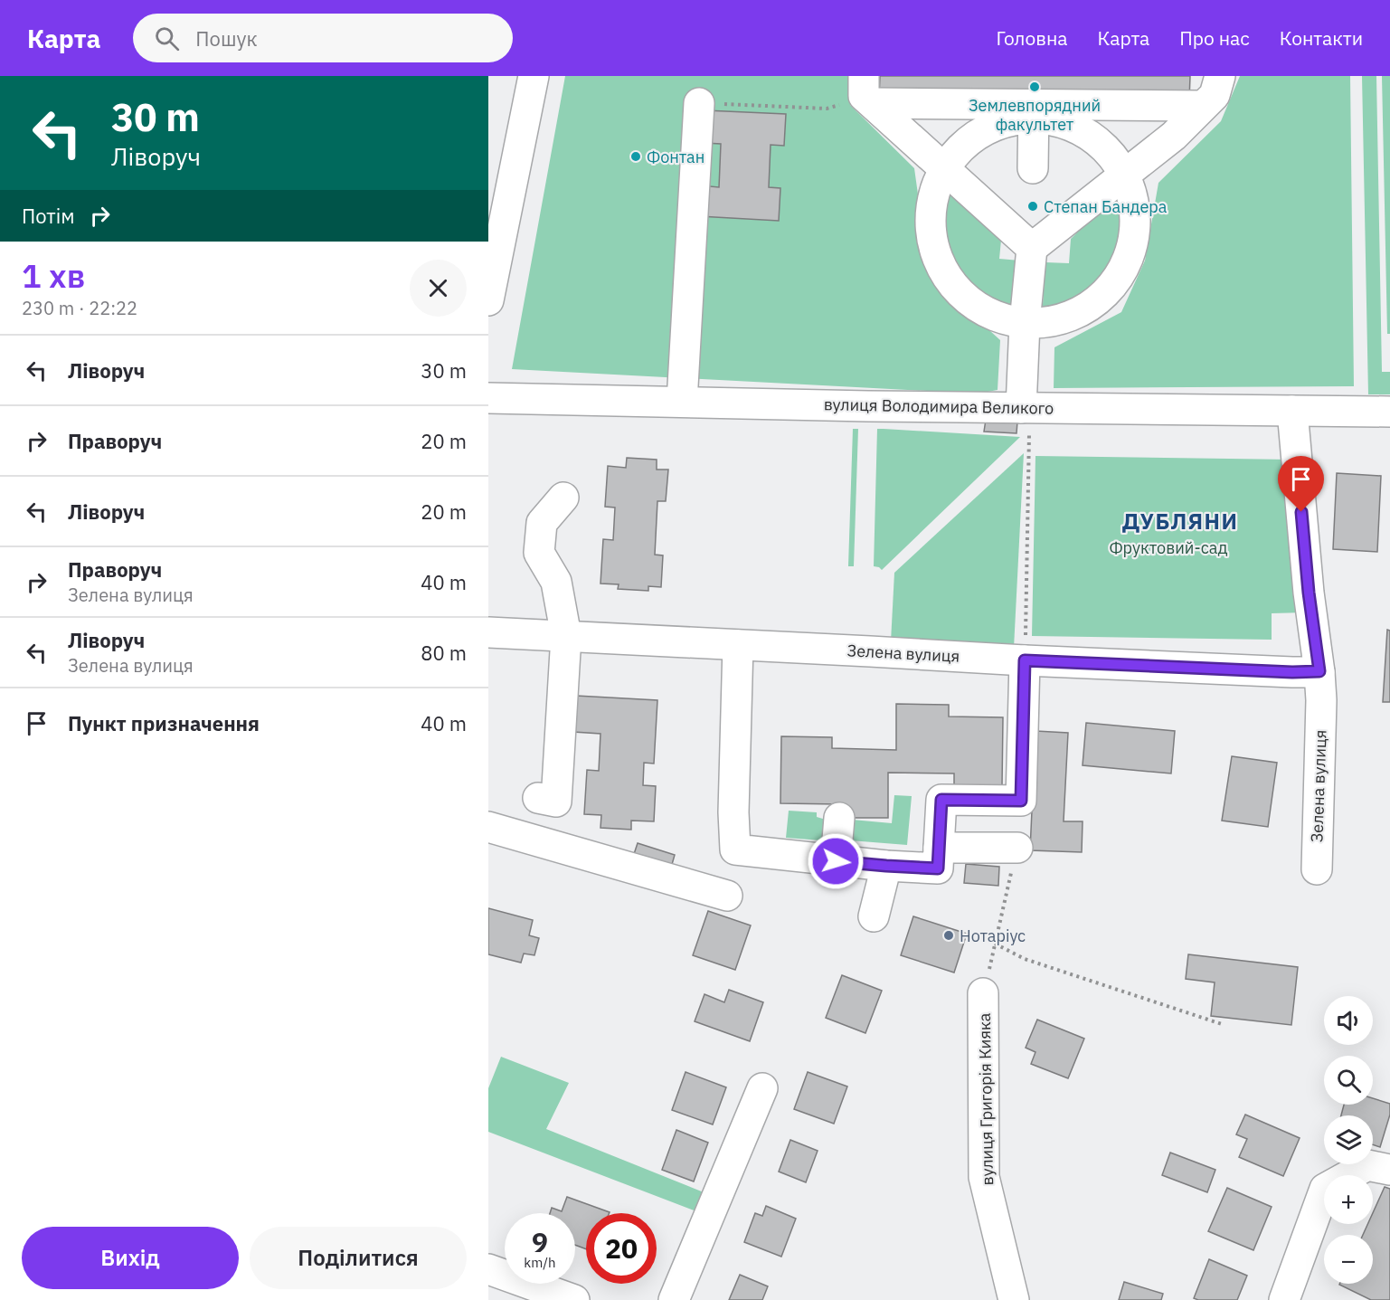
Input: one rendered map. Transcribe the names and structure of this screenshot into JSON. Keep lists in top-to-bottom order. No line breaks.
{"streets":{"street":["вулиця Володимира Великого","Зелена вулиця","вулиця Григорія Кияка"]},"crossings":[["вулиця Володимира Великого","Зелена вулиця"]],"districts":["ДУБЛЯНИ"],"parks":["Фруктовий-сад"],"places":["Землевпорядний факультет","Фонтан","Степан Бандера","Нотаріус"],"page":{"header":"Карта","search":"Пошук","nav":["Головна","Карта","Про нас","Контакти"],"turn":["30 m","Ліворуч"],"then":"Потім","heading":["1 хв","230 m · 22:22"],"list":[{"name":"Ліворуч","value":"30 m"},{"name":"Праворуч","value":"20 m"},{"name":"Ліворуч","value":"20 m"},{"name":"Праворуч","note":"Зелена вулиця","value":"40 m"},{"name":"Ліворуч","note":"Зелена вулиця","value":"80 m"},{"name":"Пункт призначення","value":"40 m"}],"map_buttons":["+","−"],"speed":"9 km/h","limit":"20","buttons":["Вихід","Поділитися"]}}
